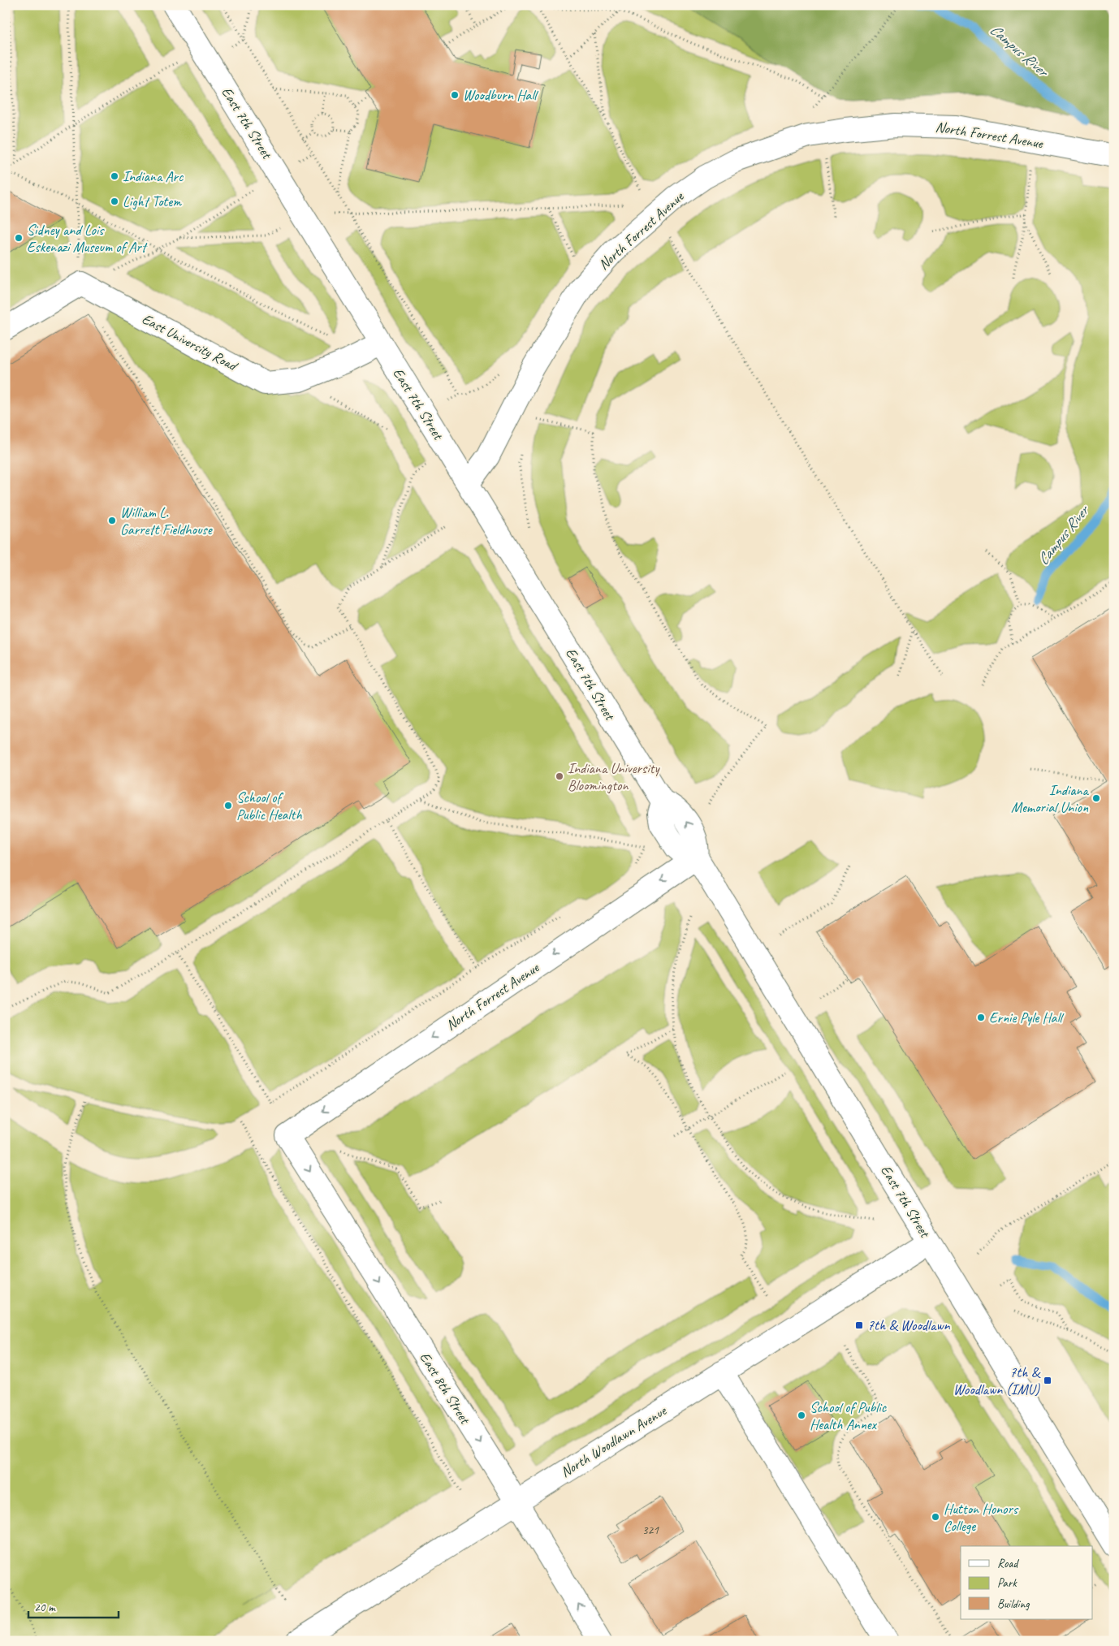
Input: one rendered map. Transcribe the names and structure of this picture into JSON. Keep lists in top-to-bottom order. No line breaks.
{"streets":{"street":["East 7th Street","North Forrest Avenue","East University Road","East 8th Street","North Woodlawn Avenue"]},"crossings":[["East 7th Street","North Forrest Avenue"],["East 7th Street","East University Road"],["East 7th Street","North Woodlawn Avenue"],["North Forrest Avenue","East 8th Street"],["East 8th Street","North Woodlawn Avenue"]],"one_way":["North Forrest Avenue"],"water":["Campus River"],"places":{"other":["Woodburn Hall","Indiana Arc","Light Totem","Sidney and Lois Eskenazi Museum of Art","William L. Garrett Fieldhouse","Indiana University Bloomington","Indiana Memorial Union","School of Public Health","Ernie Pyle Hall","School of Public Health Annex","Hutton Honors College"],"transit":["7th & Woodlawn","7th & Woodlawn (IMU)"]},"house_numbers":["321"],"legend":["Road","Park","Building"],"scale_bar":"20 m"}
